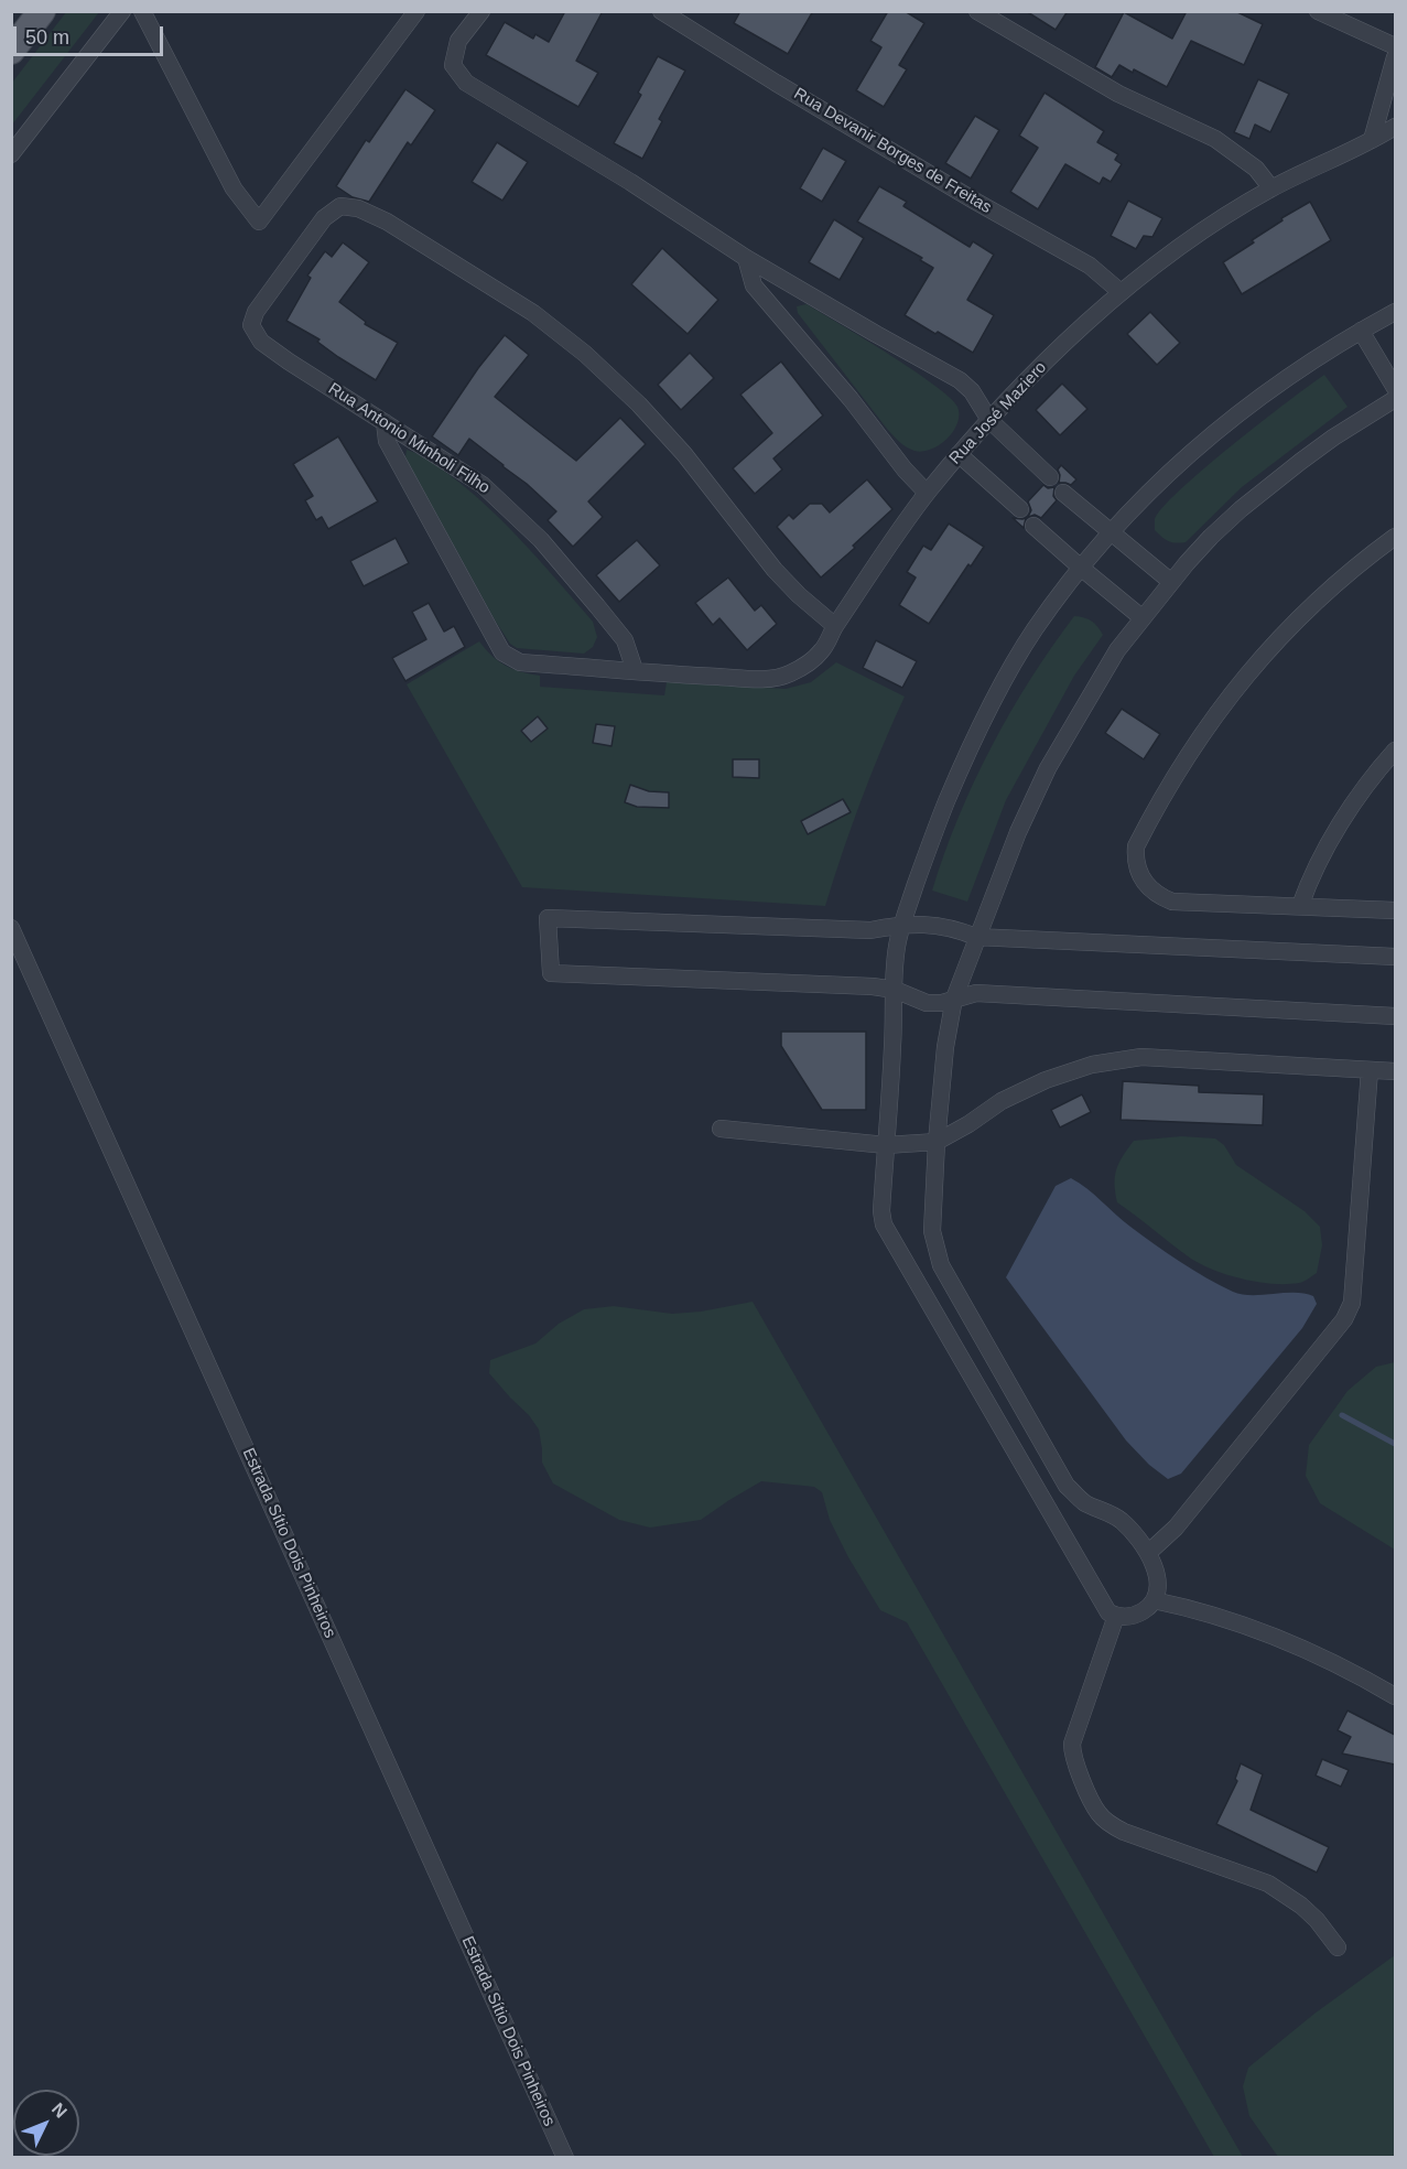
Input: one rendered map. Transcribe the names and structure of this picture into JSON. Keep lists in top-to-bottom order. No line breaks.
{"streets":{"street":["Rua Devanir Borges de Freitas","Rua José Maziero","Rua Antonio Minholi Filho","Estrada Sítio Dois Pinheiros"]},"crossings":[["Rua Devanir Borges de Freitas","Rua José Maziero"],["Rua José Maziero","Rua Antonio Minholi Filho"]],"scale_bar":"50 m","north":"top right"}
